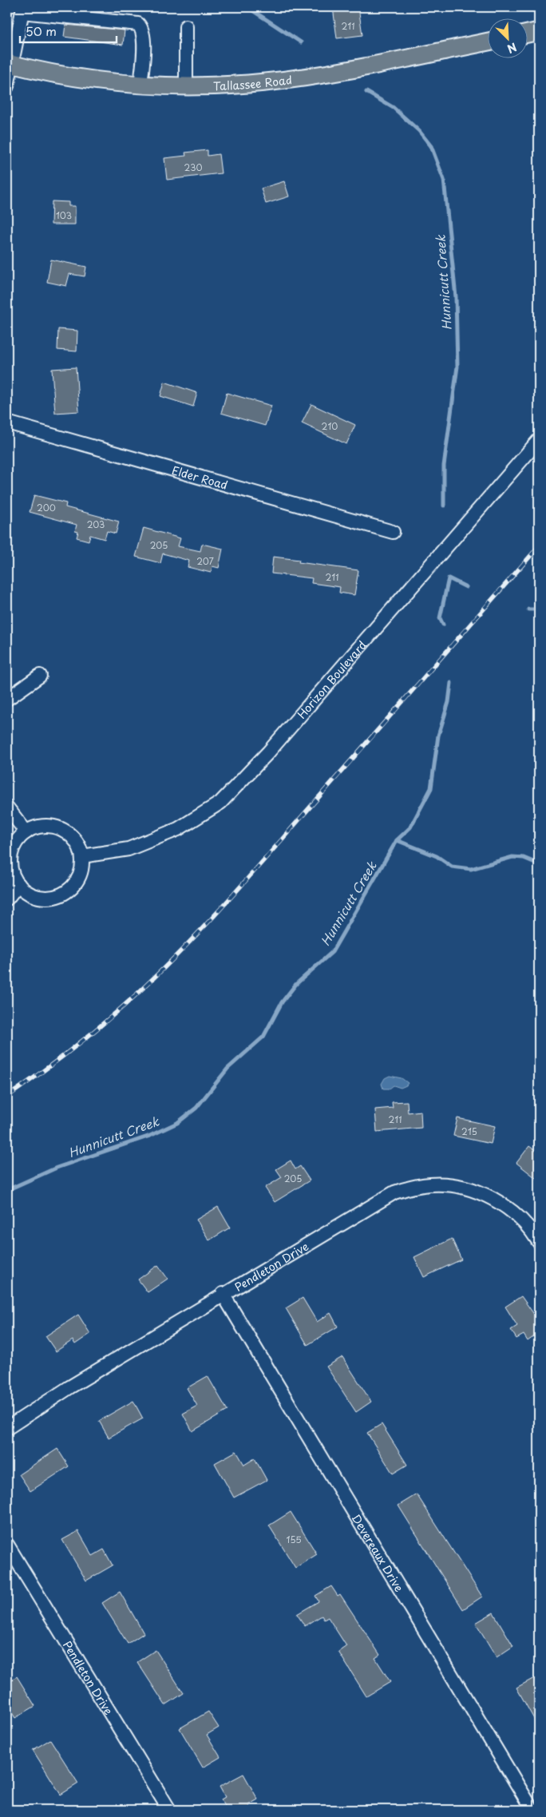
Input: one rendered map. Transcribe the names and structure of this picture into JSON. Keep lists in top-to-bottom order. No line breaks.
{"streets":{"main road":["Tallassee Road"],"street":["Elder Road","Horizon Boulevard","Pendleton Drive","Devereaux Drive"]},"crossings":[["Pendleton Drive","Devereaux Drive"]],"water":["Hunnicutt Creek"],"house_numbers":["211","230","103","210","200","203","205","207","211","211","215","205","155"],"scale_bar":"50 m","north":"bottom right"}
